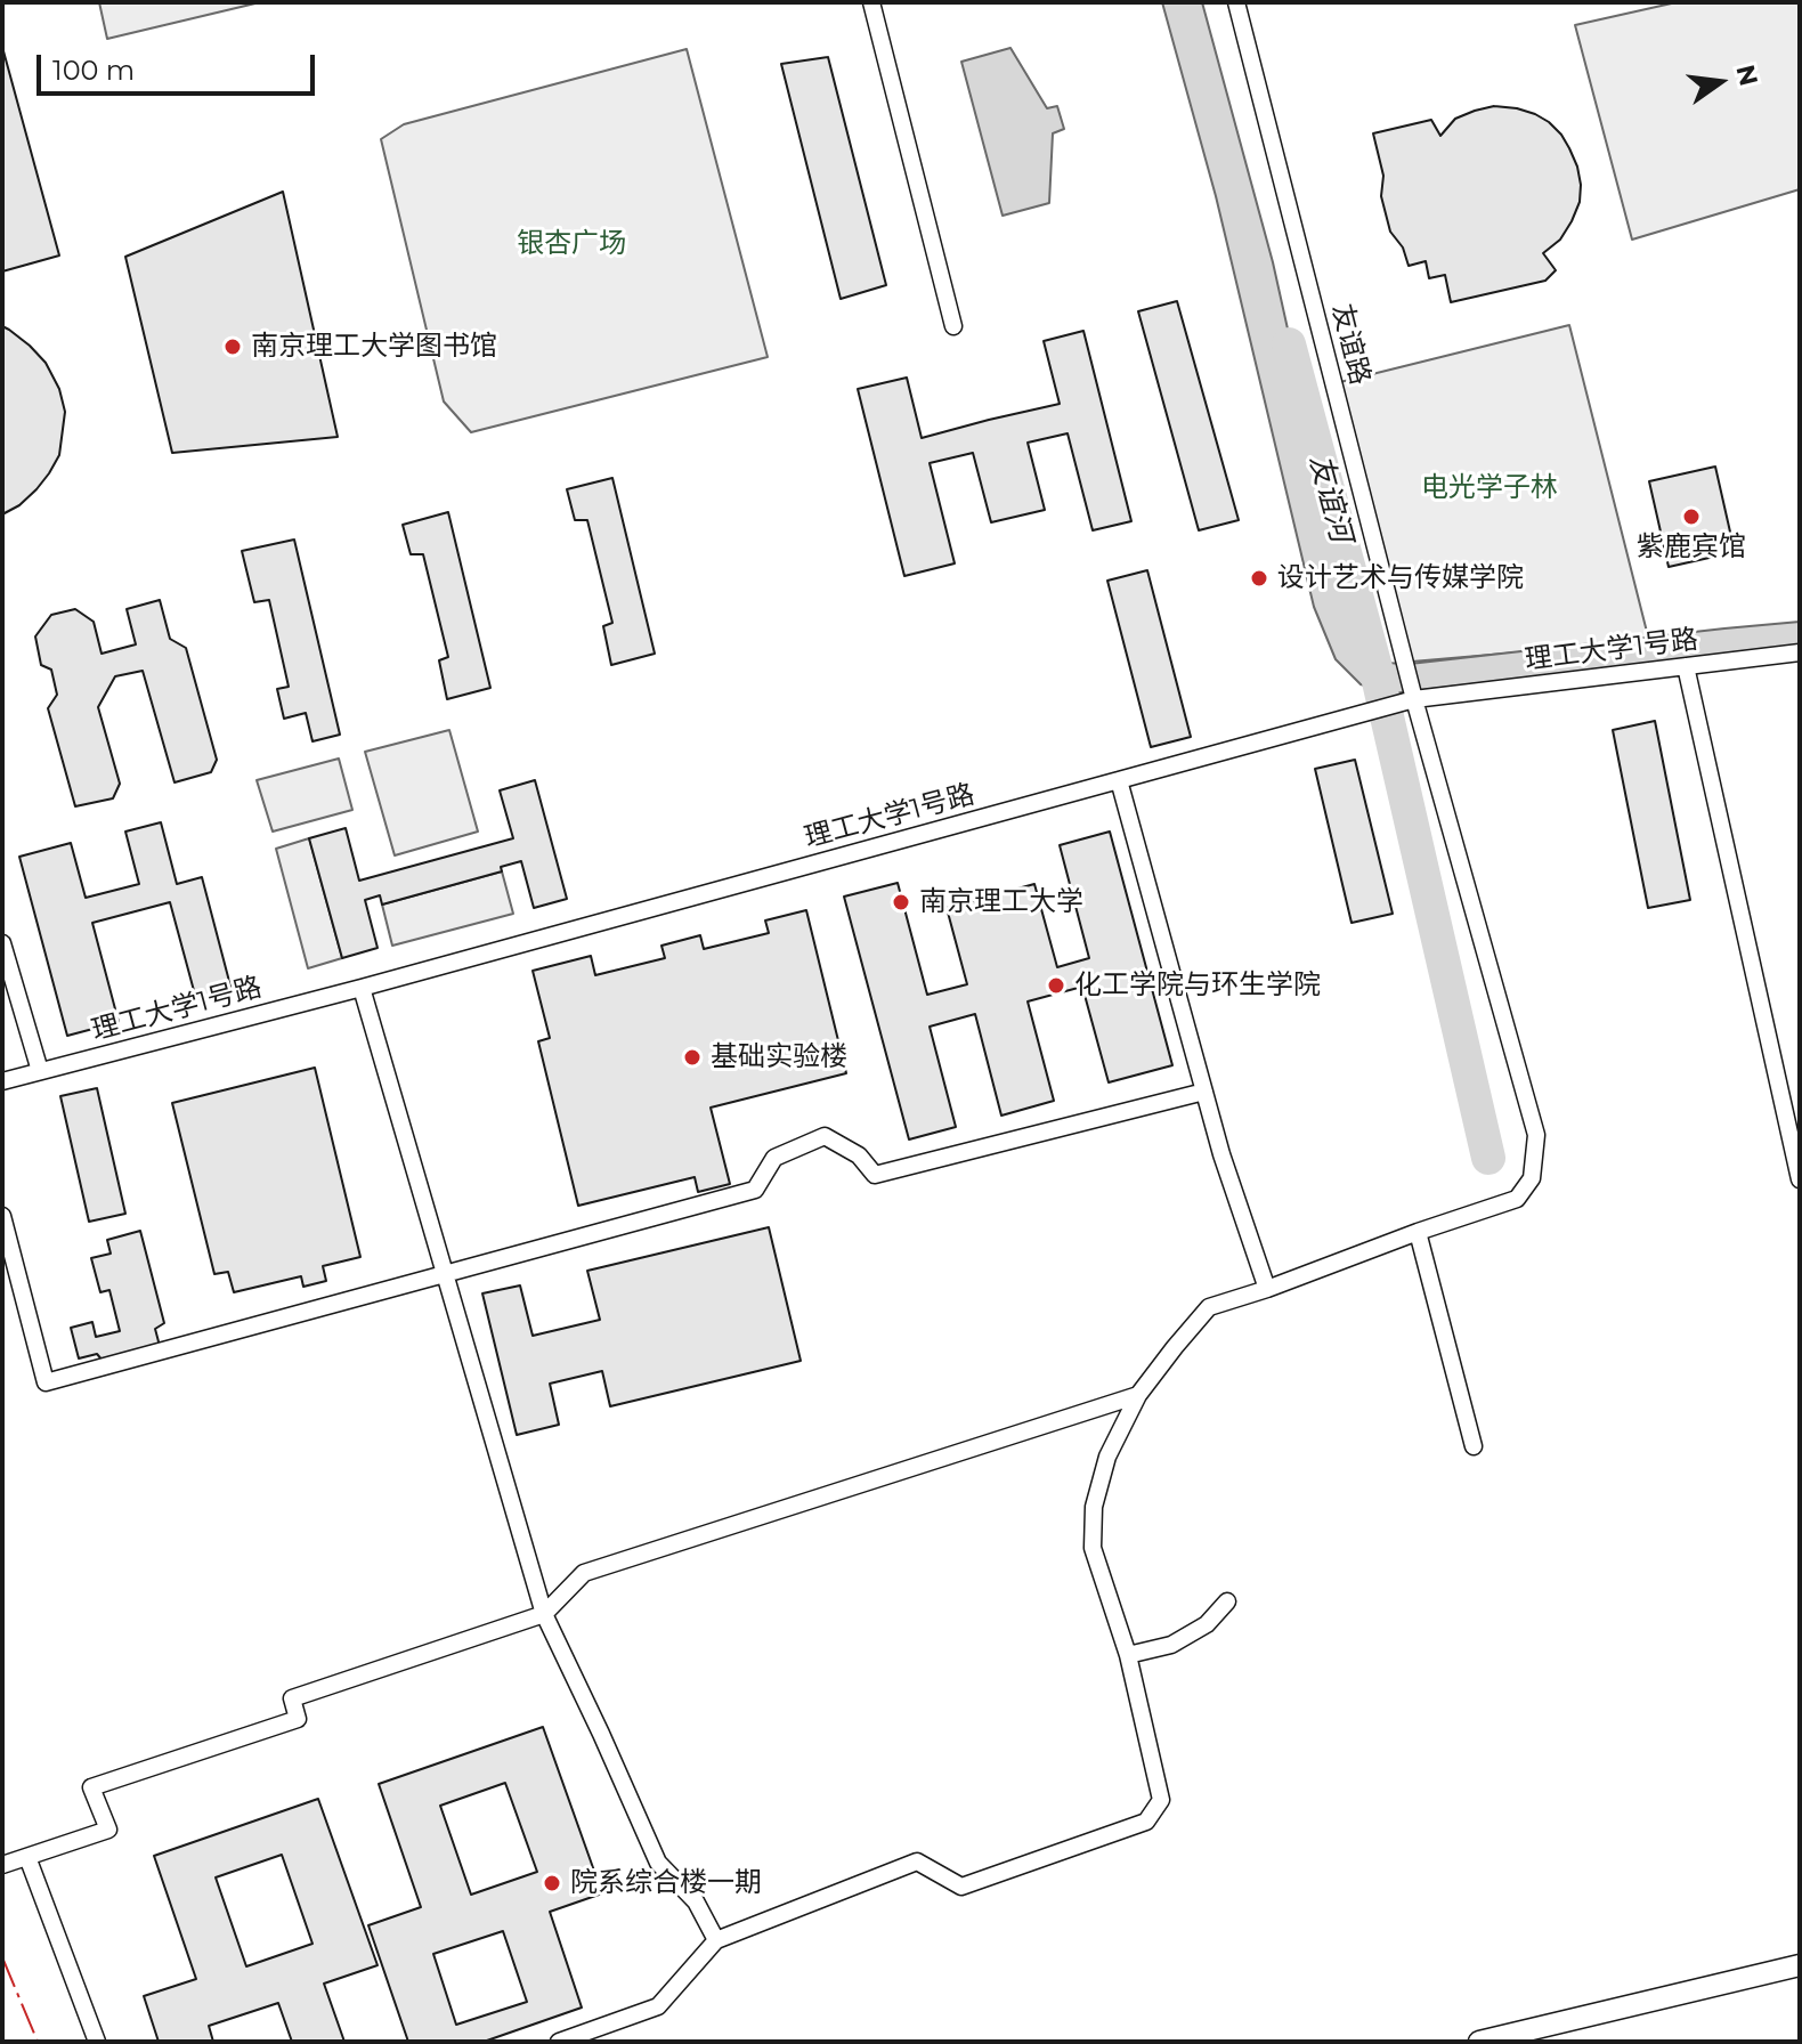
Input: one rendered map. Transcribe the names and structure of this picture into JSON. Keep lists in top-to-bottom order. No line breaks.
{"streets":{"street":["友谊路","理工大学1号路"]},"crossings":[["友谊路","理工大学1号路"]],"water":["友谊河"],"parks":["银杏广场","电光学子林"],"places":["南京理工大学图书馆","紫鹿宾馆","设计艺术与传媒学院","南京理工大学","化工学院与环生学院","基础实验楼","院系综合楼一期"],"scale_bar":"100 m","north":"right"}
